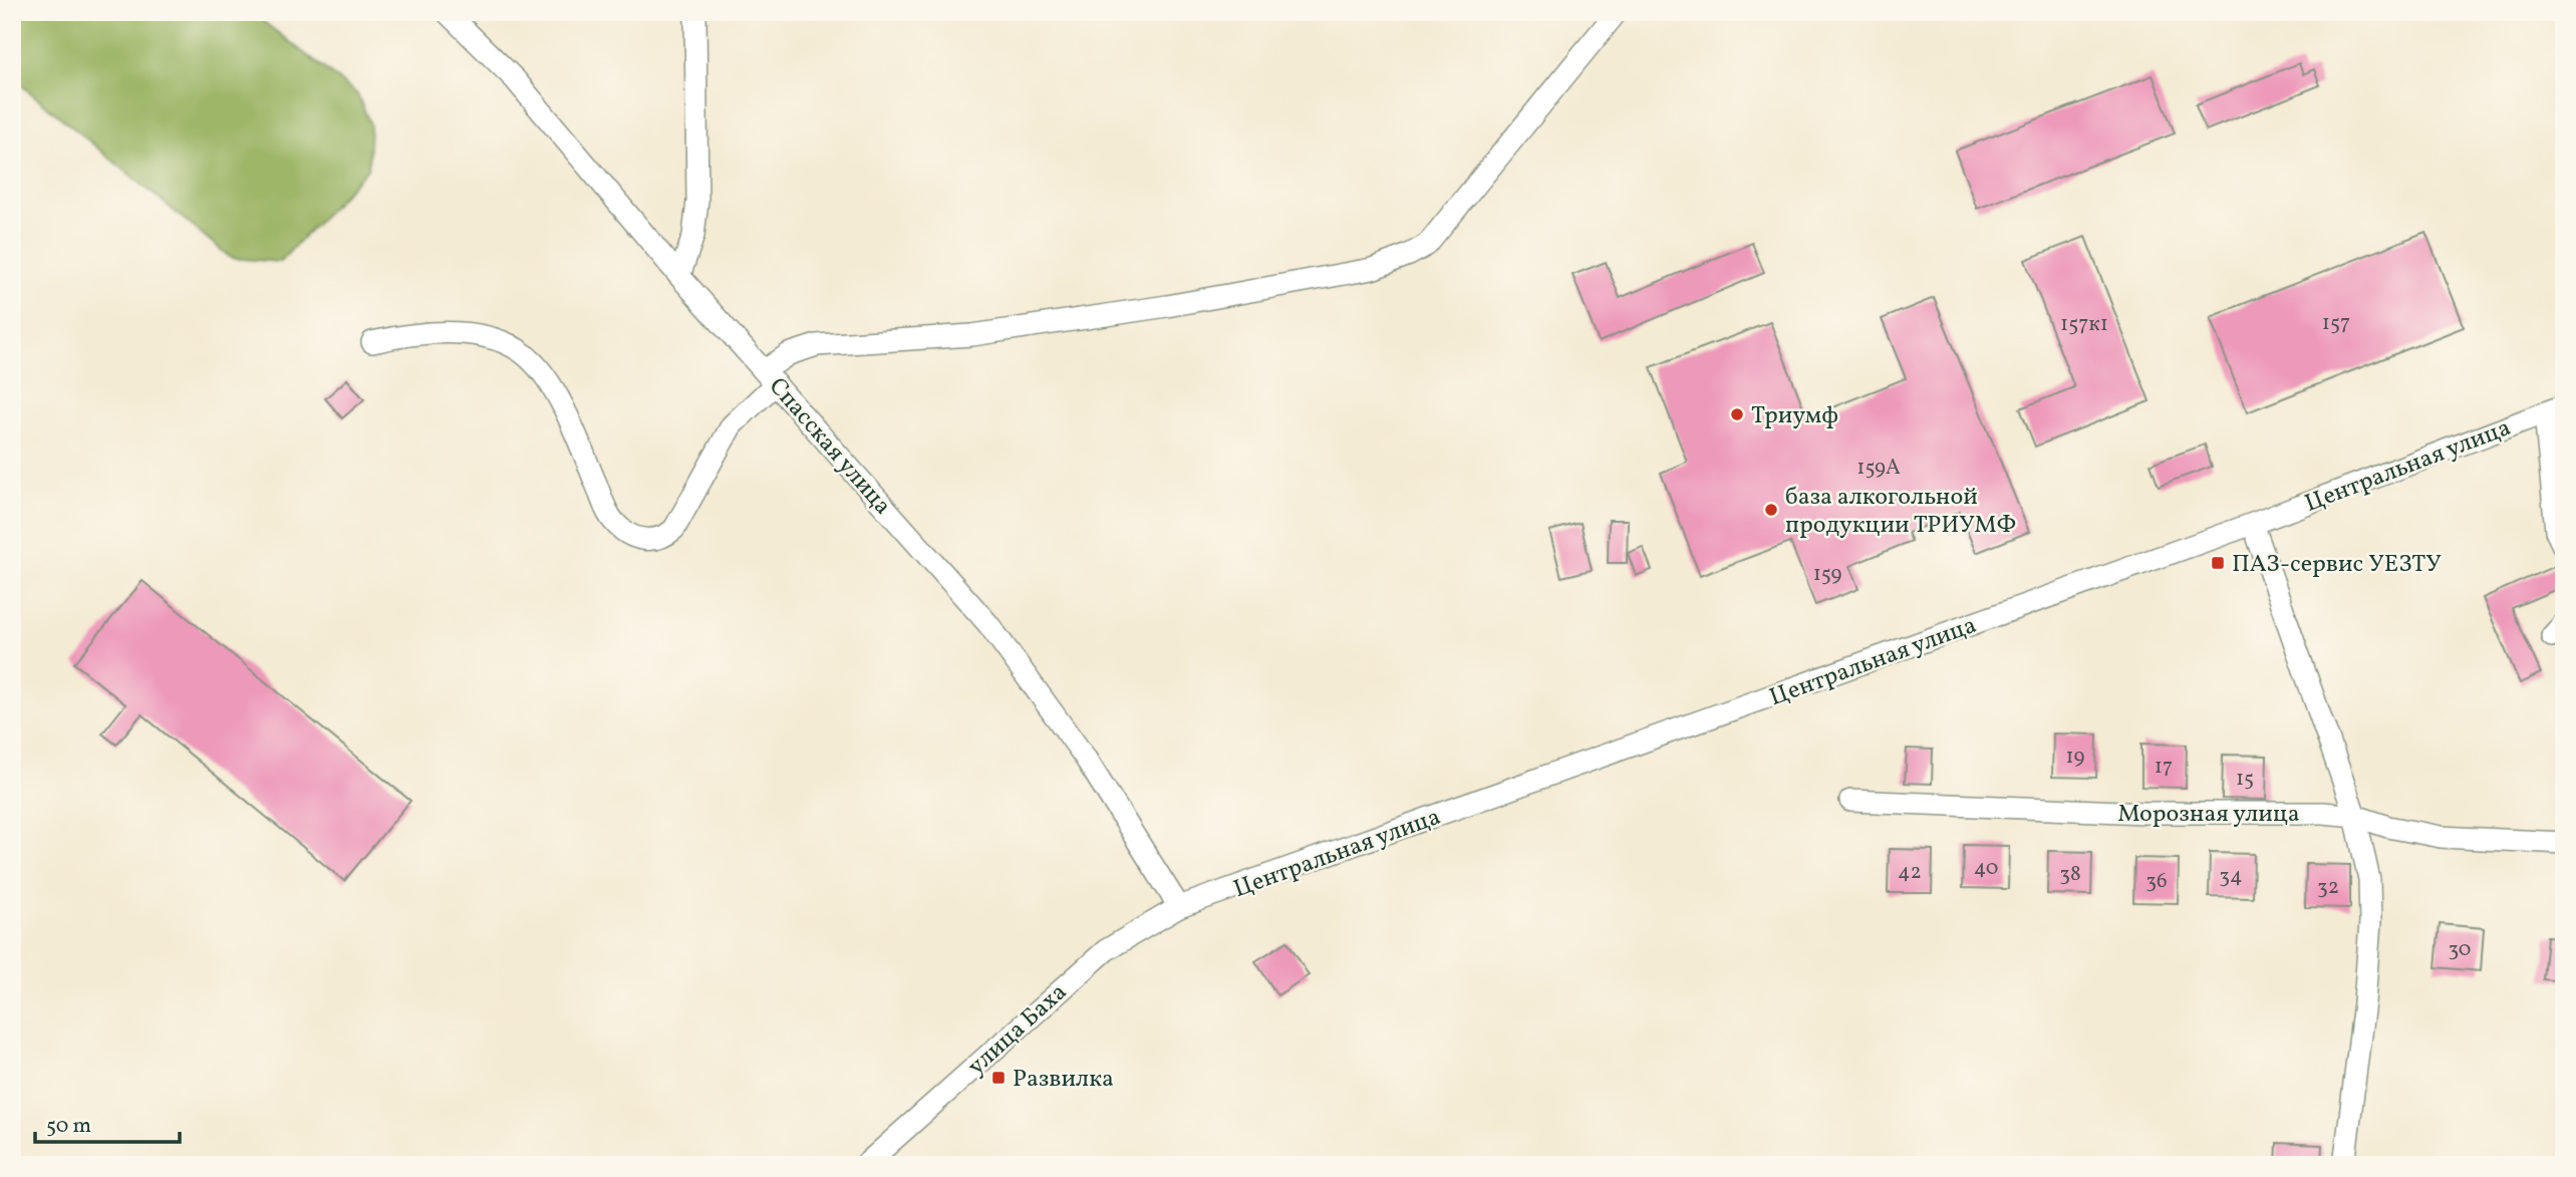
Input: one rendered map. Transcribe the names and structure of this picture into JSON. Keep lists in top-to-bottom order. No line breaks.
{"streets":{"street":["Спасская улица","Центральная улица","Морозная улица","улица Баха"]},"crossings":[["Спасская улица","Центральная улица"],["Спасская улица","улица Баха"],["Центральная улица","улица Баха"]],"places":{"other":["Триумф","база алкогольной продукции ТРИУМФ"],"transit":["ПАЗ-сервис УЕЗТУ","Развилка"]},"house_numbers":["157","157к1","159А","159","19","17","15","40","42","38","34","36","32","30"],"scale_bar":"50 m"}
